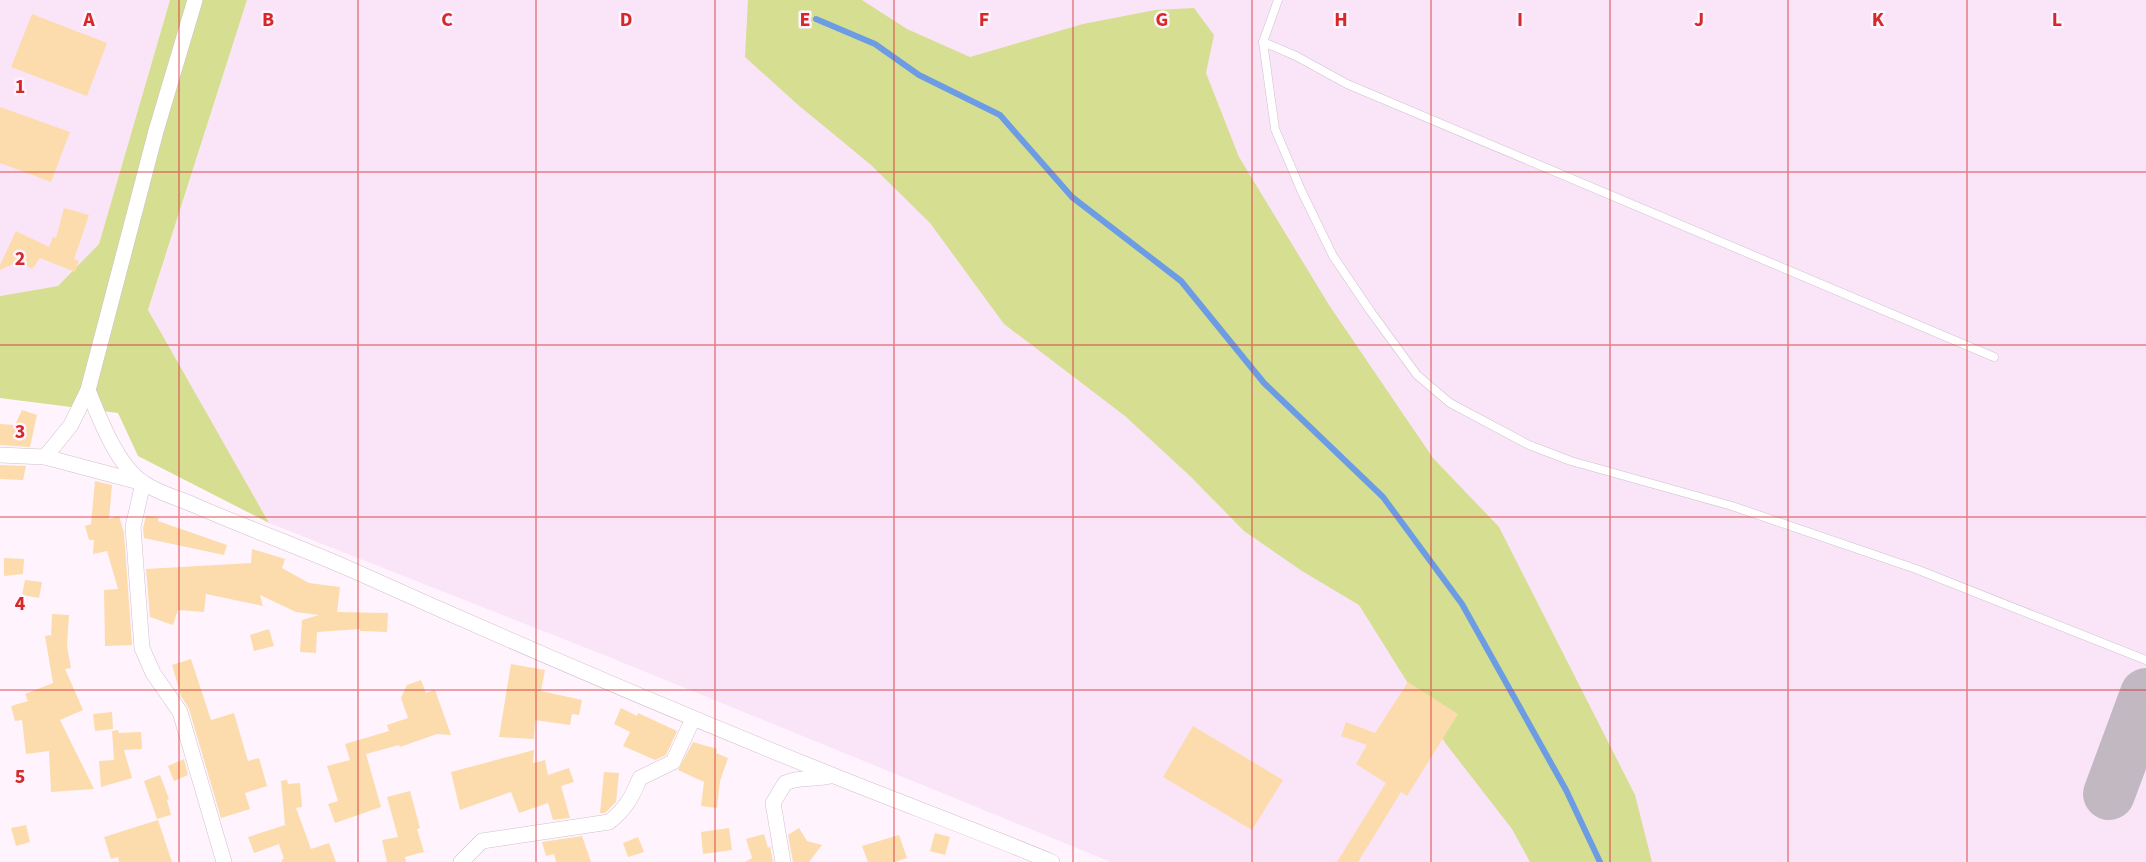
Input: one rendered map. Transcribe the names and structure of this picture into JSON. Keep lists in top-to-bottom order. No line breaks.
{"grid":{"columns":["A","B","C","D","E","F","G","H","I","J","K","L"],"rows":["1","2","3","4","5"]}}
